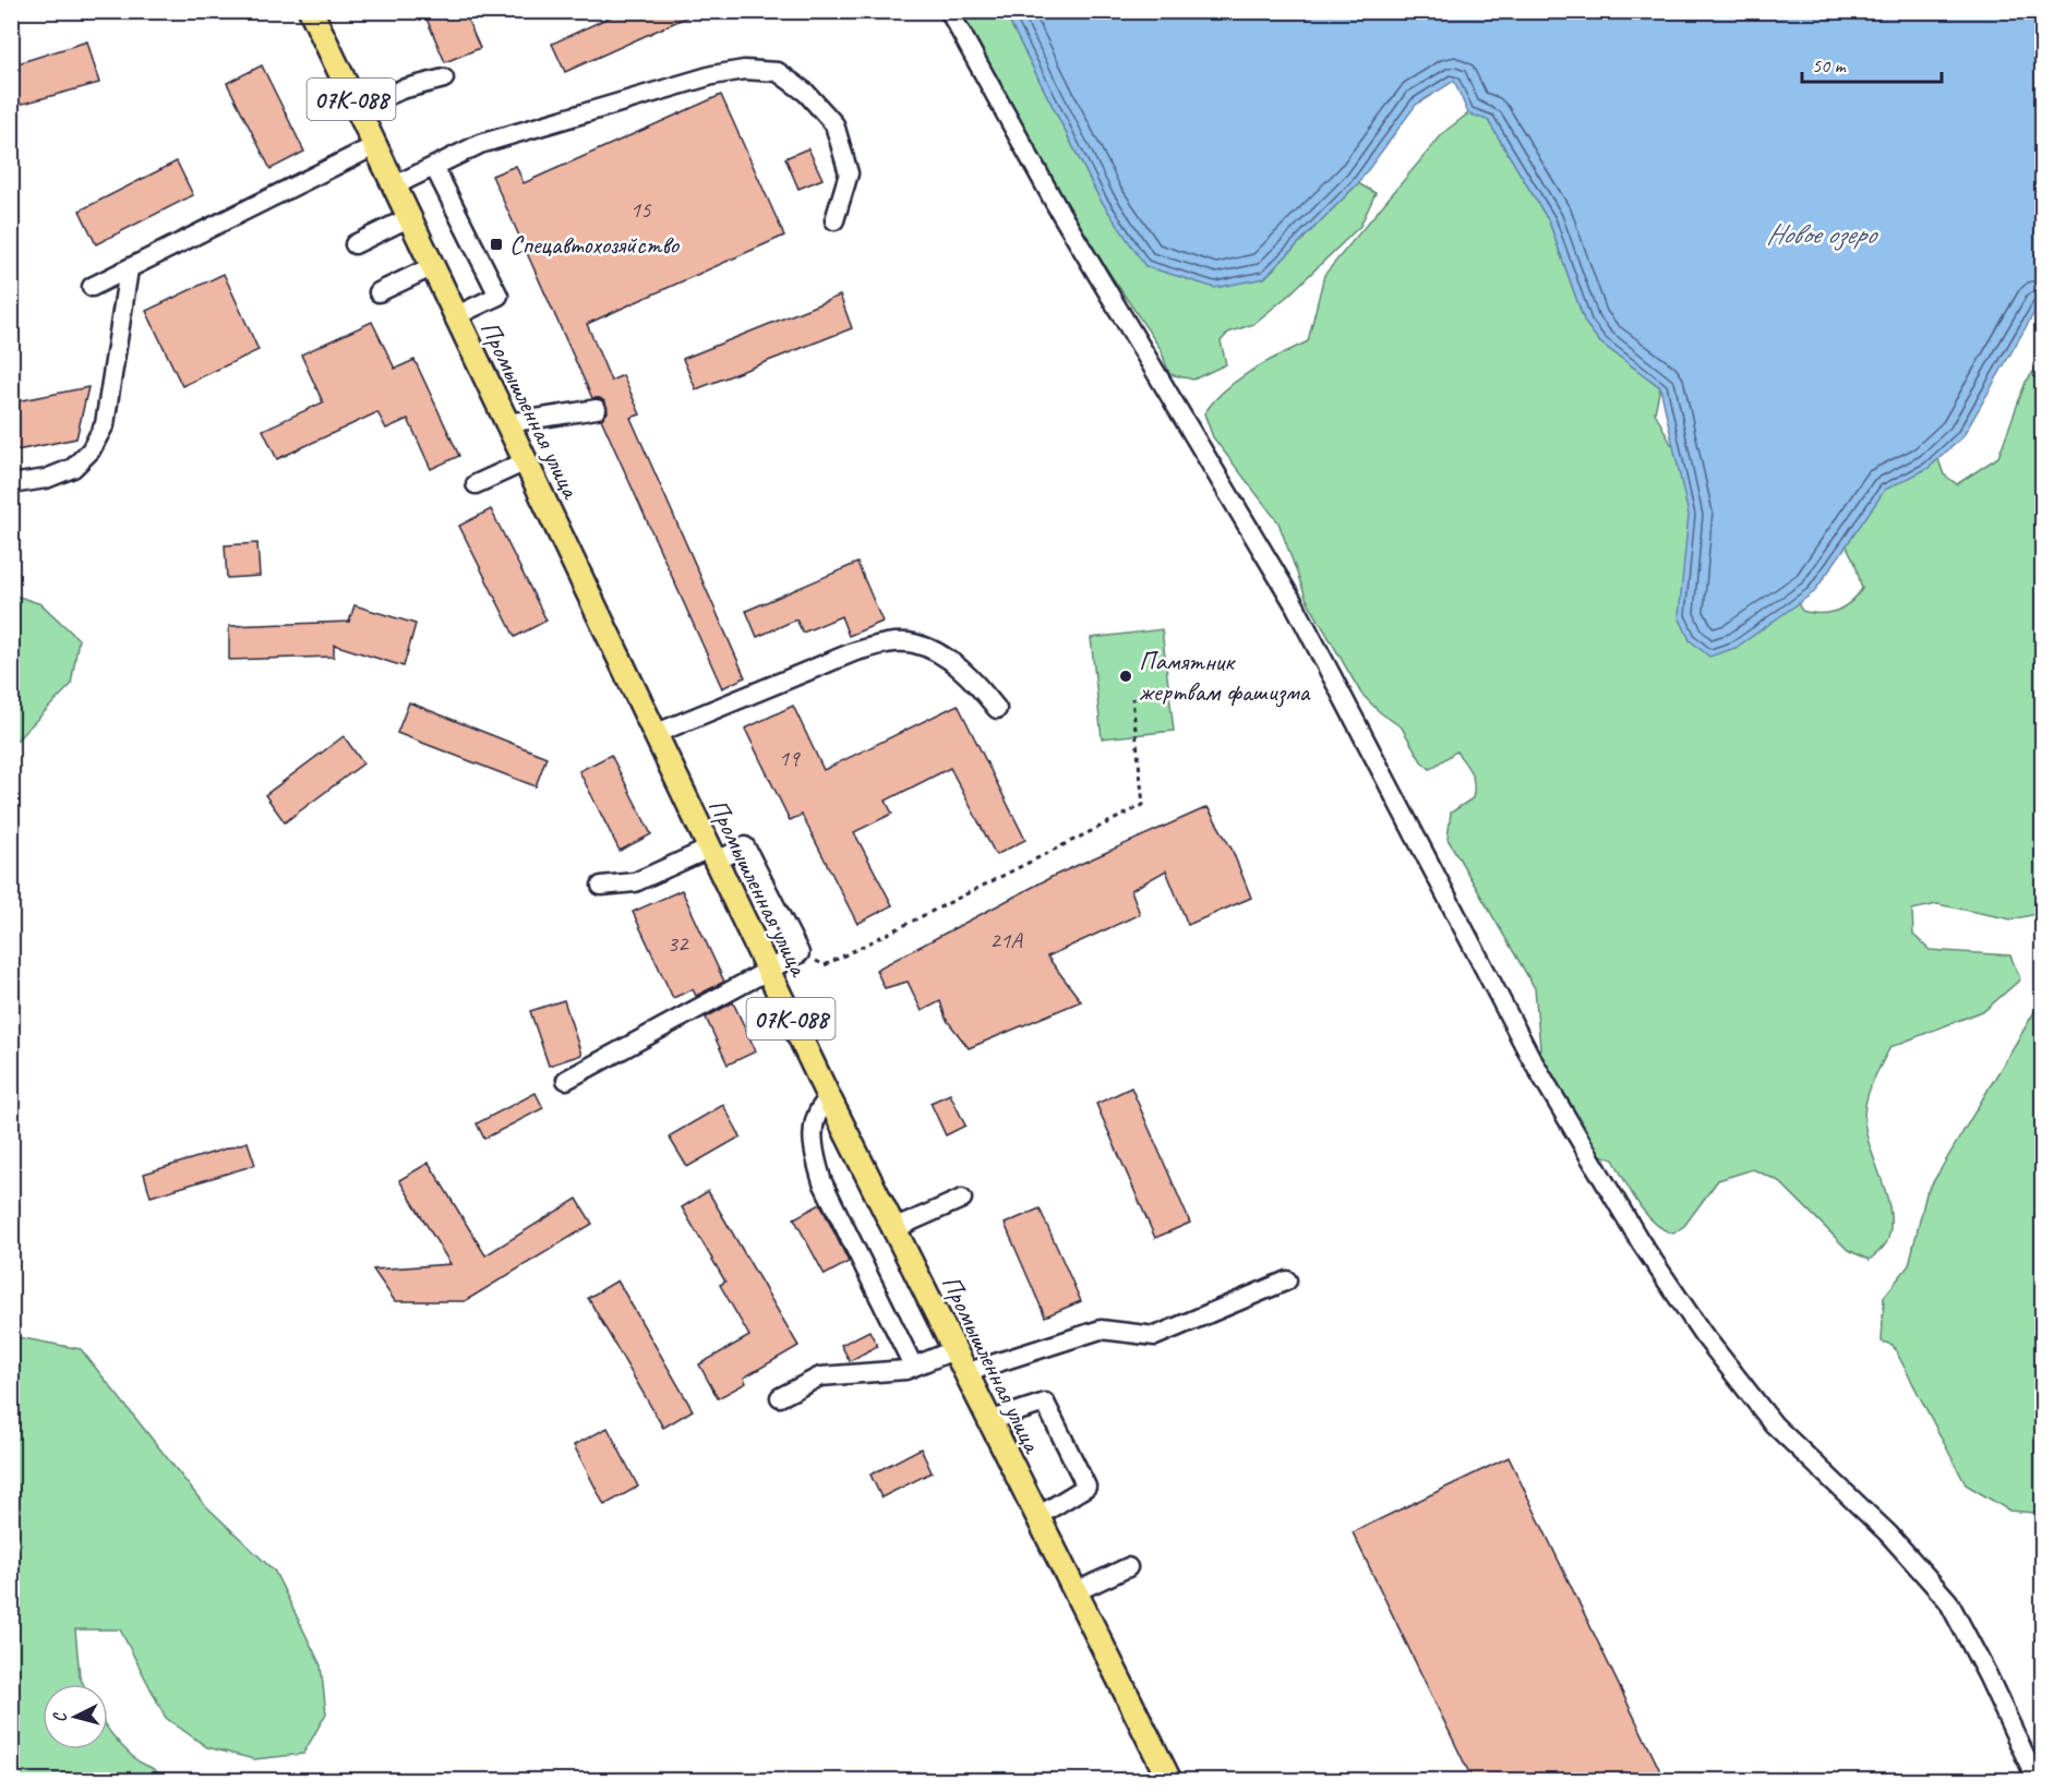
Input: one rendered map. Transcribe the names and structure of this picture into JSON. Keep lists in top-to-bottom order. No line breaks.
{"streets":{"main road":["07К-088","Промышленная улица"]},"water":["Новое озеро"],"places":{"transit":["Спецавтохозяйство"],"other":["Памятник жертвам фашизма"]},"house_numbers":["15","19","21А","32"],"scale_bar":"50 m","north":"left"}
